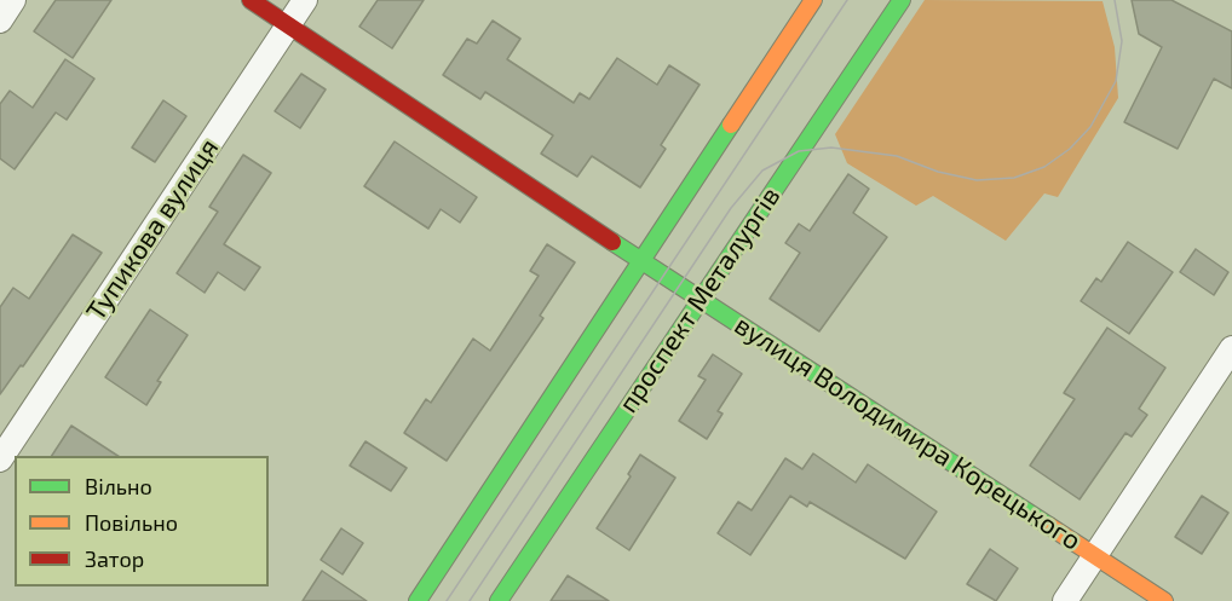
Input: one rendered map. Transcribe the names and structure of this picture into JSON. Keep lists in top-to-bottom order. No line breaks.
{"streets":{"main road":["проспект Металургів","вулиця Володимира Корецького"],"street":["Тупикова вулиця"]},"crossings":[["Тупикова вулиця","вулиця Володимира Корецького"],["проспект Металургів","вулиця Володимира Корецького"]],"legend":["Вільно","Повільно","Затор"]}
